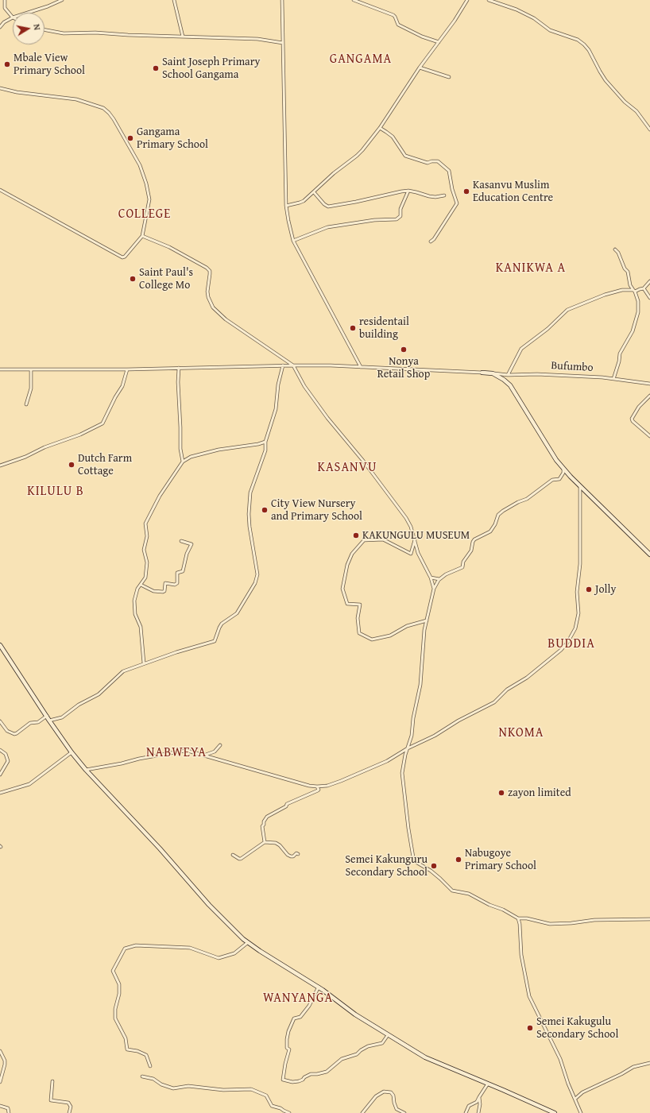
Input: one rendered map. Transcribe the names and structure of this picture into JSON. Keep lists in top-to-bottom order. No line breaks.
{"streets":{"street":["Bufumbo"]},"districts":["GANGAMA","COLLEGE","KANIKWA A","KASANVU","KILULU B","BUDDIA","NKOMA","NABWEYA","WANYANGA"],"places":["Mbale View Primary School","Saint Joseph Primary School Gangama","Gangama Primary School","Kasanvu Muslim Education Centre","Saint Paul's College Mo","residentail building","Nonya Retail Shop","Dutch Farm Cottage","City View Nursery and Primary School","KAKUNGULU MUSEUM","Jolly","zayon limited","Nabugoye Primary School","Semei Kakunguru Secondary School","Semei Kakugulu Secondary School"],"north":"right"}
